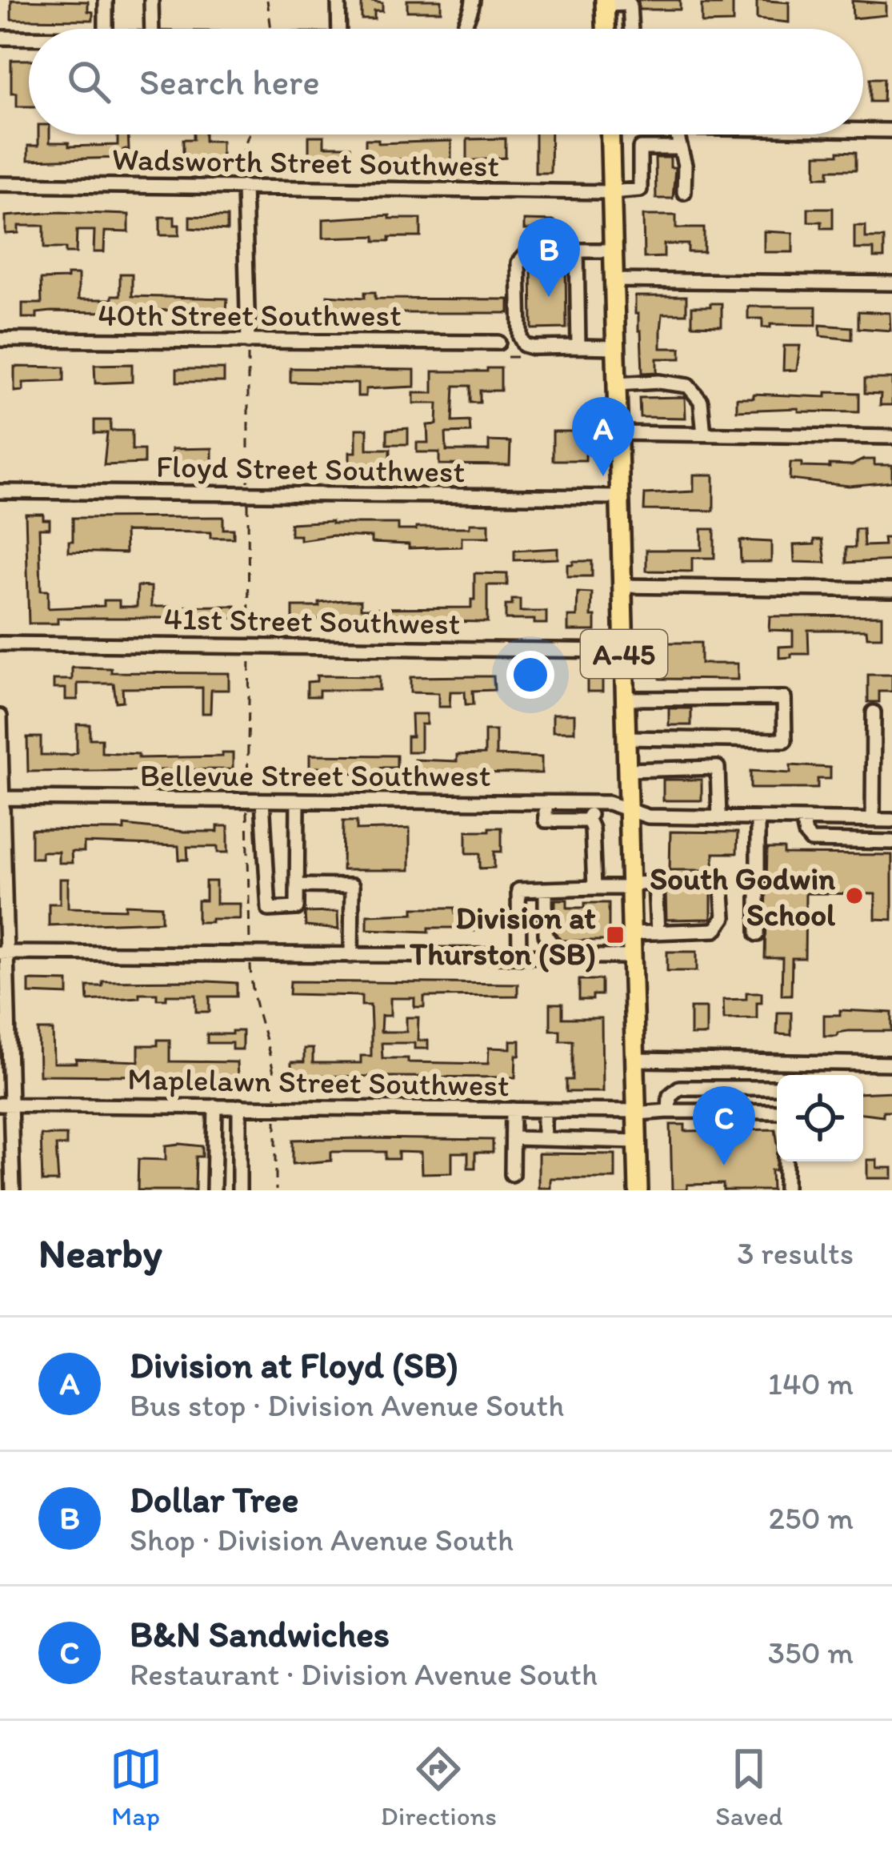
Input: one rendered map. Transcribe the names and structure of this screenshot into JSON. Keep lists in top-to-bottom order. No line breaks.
{"streets":{"main road":["A-45"],"street":["Wadsworth Street Southwest","40th Street Southwest","Floyd Street Southwest","41st Street Southwest","Bellevue Street Southwest","Maplelawn Street Southwest"]},"crossings":[["Wadsworth Street Southwest","A-45"],["Floyd Street Southwest","A-45"],["41st Street Southwest","A-45"],["A-45","Bellevue Street Southwest"],["A-45","Maplelawn Street Southwest"]],"places":{"other":["South Godwin School"],"transit":["Division at Thurston (SB)"]},"page":{"search":"Search here","pins":["B","A","C"],"heading":["Nearby","3 results"],"list":[{"mark":"A","name":"Division at Floyd (SB)","note":"Bus stop · Division Avenue South","value":"140 m"},{"mark":"B","name":"Dollar Tree","note":"Shop · Division Avenue South","value":"250 m"},{"mark":"C","name":"B&N Sandwiches","note":"Restaurant · Division Avenue South","value":"350 m"}],"nav":["Map","Directions","Saved"]}}
